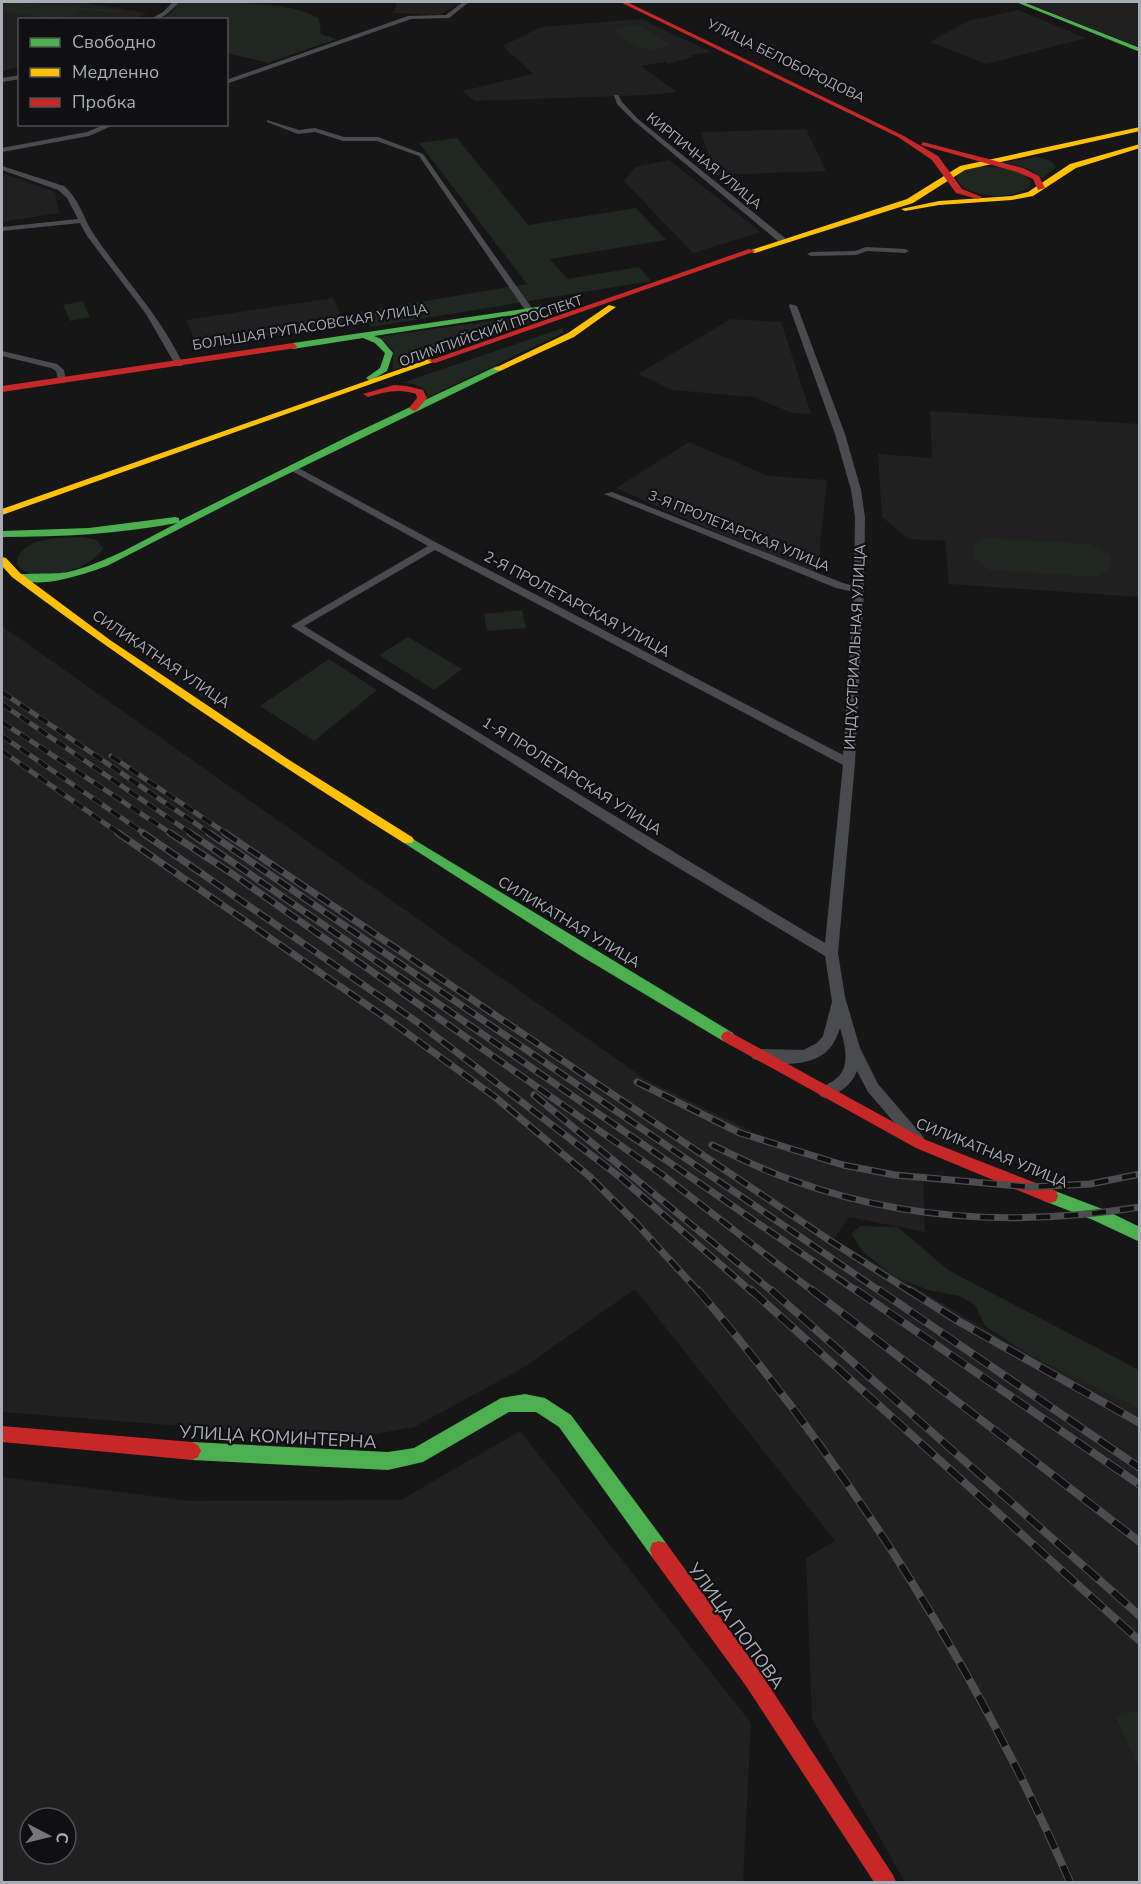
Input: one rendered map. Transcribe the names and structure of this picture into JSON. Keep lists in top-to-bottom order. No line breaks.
{"streets":{"main road":["УЛИЦА БЕЛОБОРОДОВА","БОЛЬШАЯ РУПАСОВСКАЯ УЛИЦА","ОЛИМПИЙСКИЙ ПРОСПЕКТ","СИЛИКАТНАЯ УЛИЦА","УЛИЦА КОМИНТЕРНА","УЛИЦА ПОПОВА"],"street":["КИРПИЧНАЯ УЛИЦА","3-Я ПРОЛЕТАРСКАЯ УЛИЦА","2-Я ПРОЛЕТАРСКАЯ УЛИЦА","ИНДУСТРИАЛЬНАЯ УЛИЦА","1-Я ПРОЛЕТАРСКАЯ УЛИЦА"]},"crossings":[["КИРПИЧНАЯ УЛИЦА","ОЛИМПИЙСКИЙ ПРОСПЕКТ"],["БОЛЬШАЯ РУПАСОВСКАЯ УЛИЦА","ОЛИМПИЙСКИЙ ПРОСПЕКТ"],["3-Я ПРОЛЕТАРСКАЯ УЛИЦА","ИНДУСТРИАЛЬНАЯ УЛИЦА"],["2-Я ПРОЛЕТАРСКАЯ УЛИЦА","ИНДУСТРИАЛЬНАЯ УЛИЦА"],["2-Я ПРОЛЕТАРСКАЯ УЛИЦА","1-Я ПРОЛЕТАРСКАЯ УЛИЦА"],["ИНДУСТРИАЛЬНАЯ УЛИЦА","СИЛИКАТНАЯ УЛИЦА"],["ИНДУСТРИАЛЬНАЯ УЛИЦА","1-Я ПРОЛЕТАРСКАЯ УЛИЦА"],["УЛИЦА КОМИНТЕРНА","УЛИЦА ПОПОВА"]],"legend":["Свободно","Медленно","Пробка"],"north":"right"}
